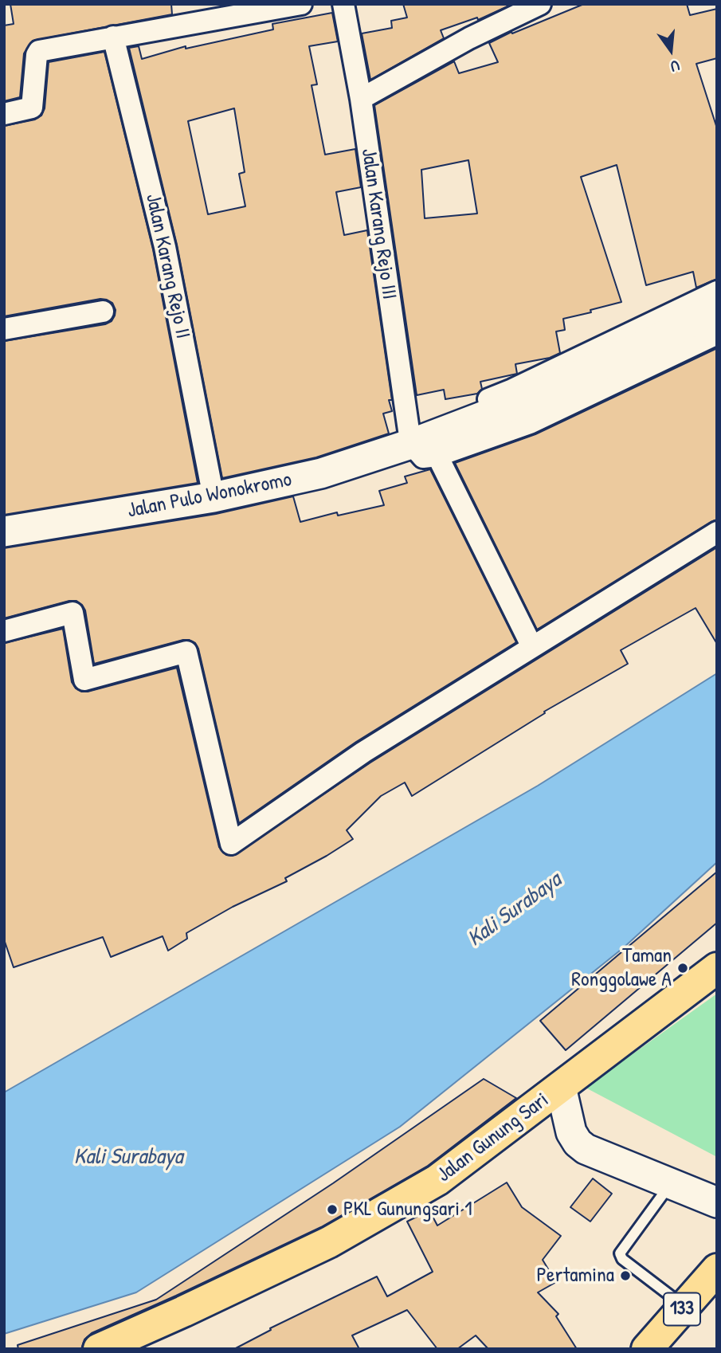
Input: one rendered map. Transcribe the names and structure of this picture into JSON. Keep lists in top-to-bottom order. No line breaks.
{"streets":{"main road":["Jalan Pulo Wonokromo","Jalan Gunung Sari","133"],"street":["Jalan Karang Rejo III","Jalan Karang Rejo II"]},"crossings":[["Jalan Karang Rejo III","Jalan Pulo Wonokromo"],["Jalan Karang Rejo II","Jalan Pulo Wonokromo"]],"water":["Kali Surabaya"],"places":["Taman Ronggolawe A","PKL Gunungsari 1","Pertamina"],"north":"bottom"}
